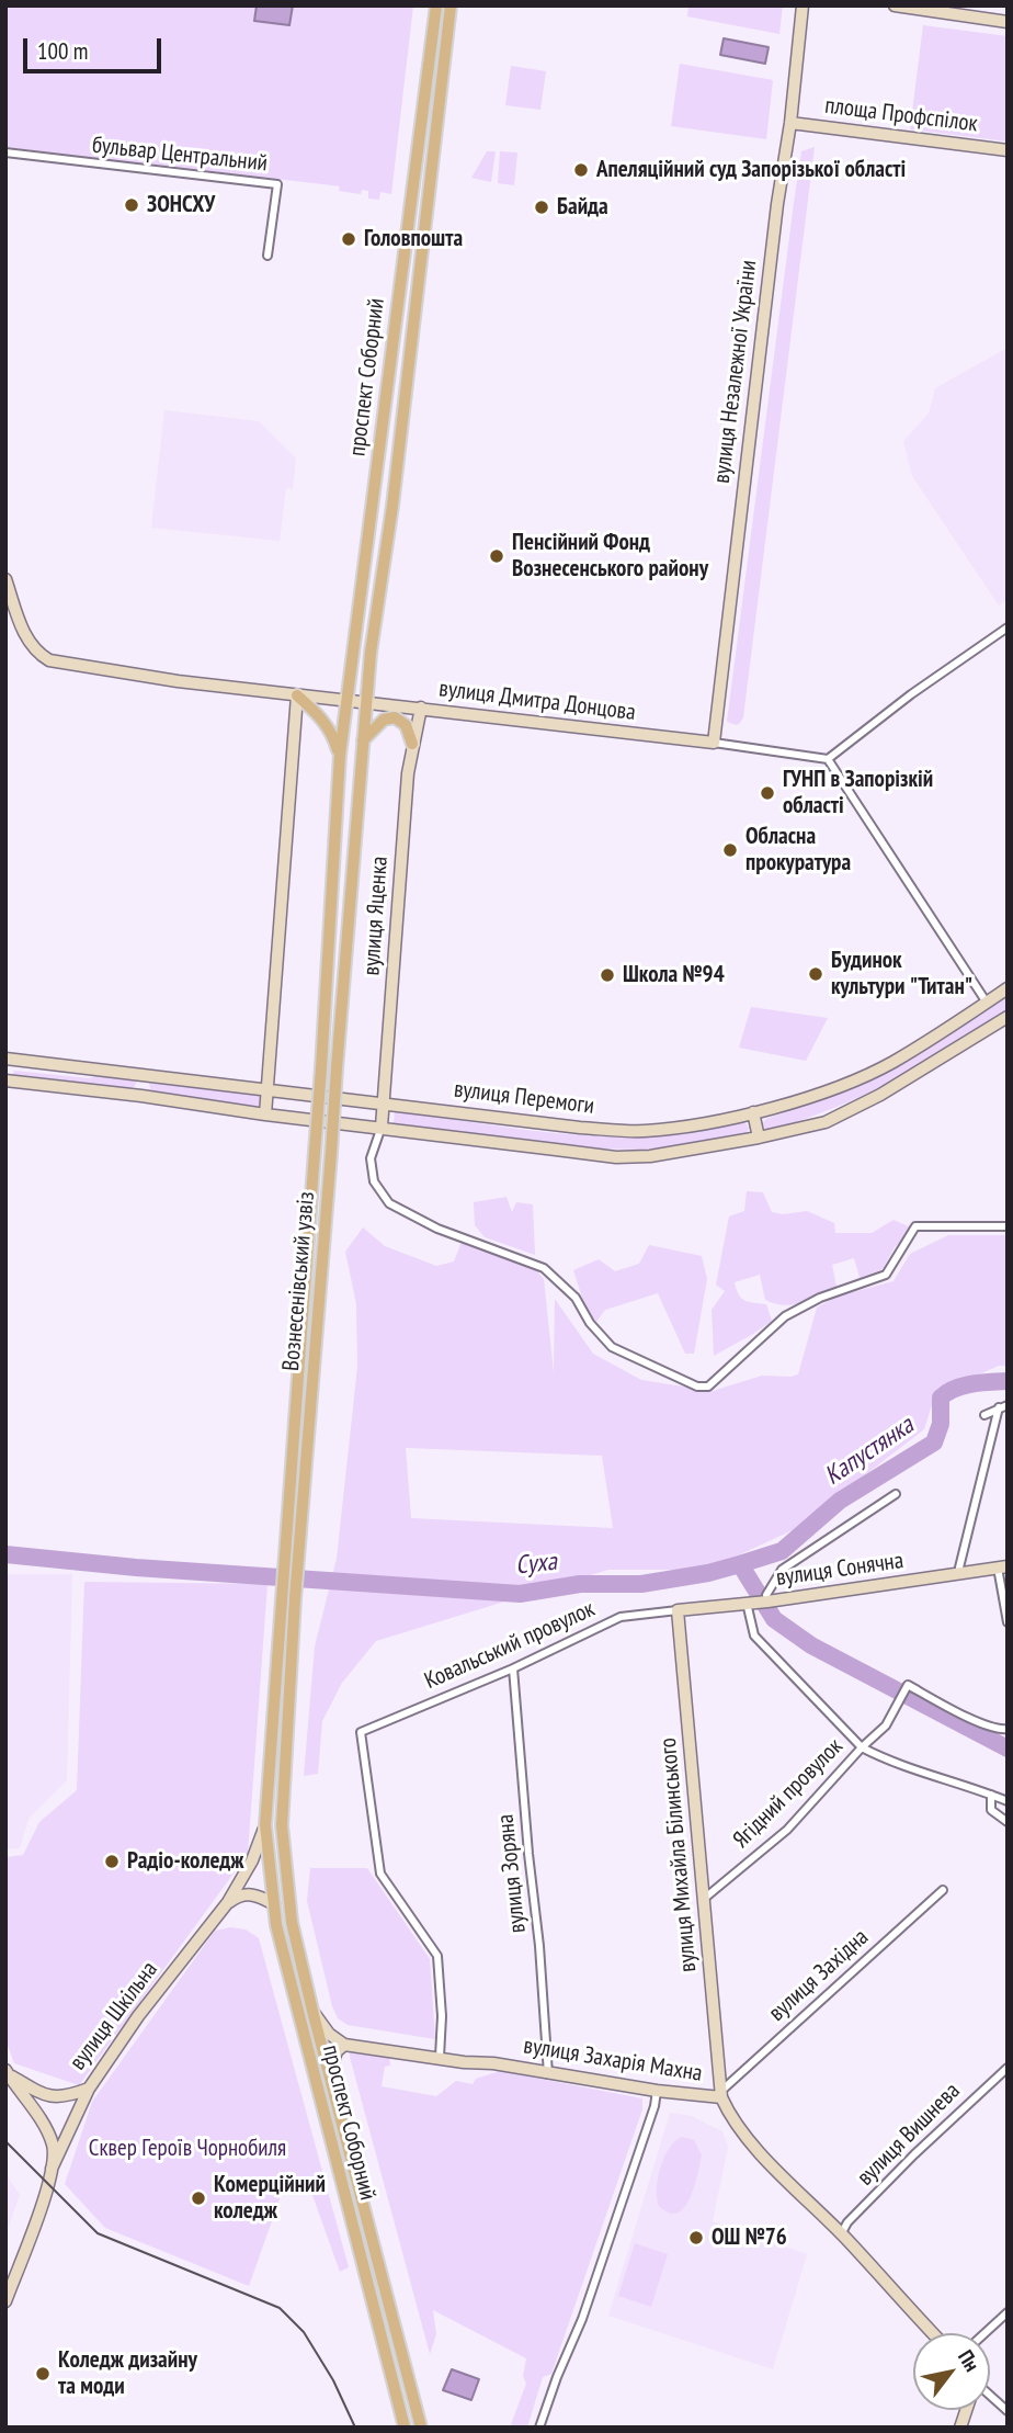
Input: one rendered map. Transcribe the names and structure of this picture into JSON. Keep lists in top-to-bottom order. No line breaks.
{"streets":{"main road":["проспект Соборний","Вознесенівський узвіз"],"street":["площа Профспілок","бульвар Центральний","вулиця Незалежної України","вулиця Дмитра Донцова","вулиця Яценка","вулиця Перемоги","вулиця Сонячна","Ковальський провулок","Ягідний провулок","вулиця Михайла Білинського","вулиця Зоряна","вулиця Західна","вулиця Шкільна","вулиця Захарія Махна","вулиця Вишнева"]},"crossings":[["площа Профспілок","вулиця Незалежної України"],["вулиця Незалежної України","вулиця Дмитра Донцова"],["проспект Соборний","вулиця Дмитра Донцова"],["проспект Соборний","Вознесенівський узвіз"],["проспект Соборний","вулиця Шкільна"],["вулиця Дмитра Донцова","вулиця Яценка"],["вулиця Яценка","вулиця Перемоги"],["Вознесенівський узвіз","вулиця Шкільна"],["вулиця Сонячна","Ковальський провулок"],["вулиця Сонячна","Ягідний провулок"],["вулиця Сонячна","вулиця Михайла Білинського"],["Ковальський провулок","вулиця Михайла Білинського"],["Ковальський провулок","вулиця Зоряна"],["Ковальський провулок","вулиця Захарія Махна"],["Ягідний провулок","вулиця Михайла Білинського"],["вулиця Михайла Білинського","вулиця Західна"],["вулиця Михайла Білинського","вулиця Захарія Махна"],["вулиця Зоряна","вулиця Захарія Махна"],["вулиця Західна","вулиця Захарія Махна"],["вулиця Захарія Махна","вулиця Вишнева"]],"water":["Капустянка","Суха"],"parks":["Сквер Героїв Чорнобиля"],"places":["Апеляційний суд Запорізької області","ЗОНСХУ","Байда","Головпошта","Пенсійний Фонд Вознесенського району","ГУНП в Запорізкій області","Обласна прокуратура","Будинок культури \"Титан\"","Школа №94","Радіо-коледж","Комерційний коледж","ОШ №76","Коледж дизайну та моди"],"scale_bar":"100 m","north":"top right"}
